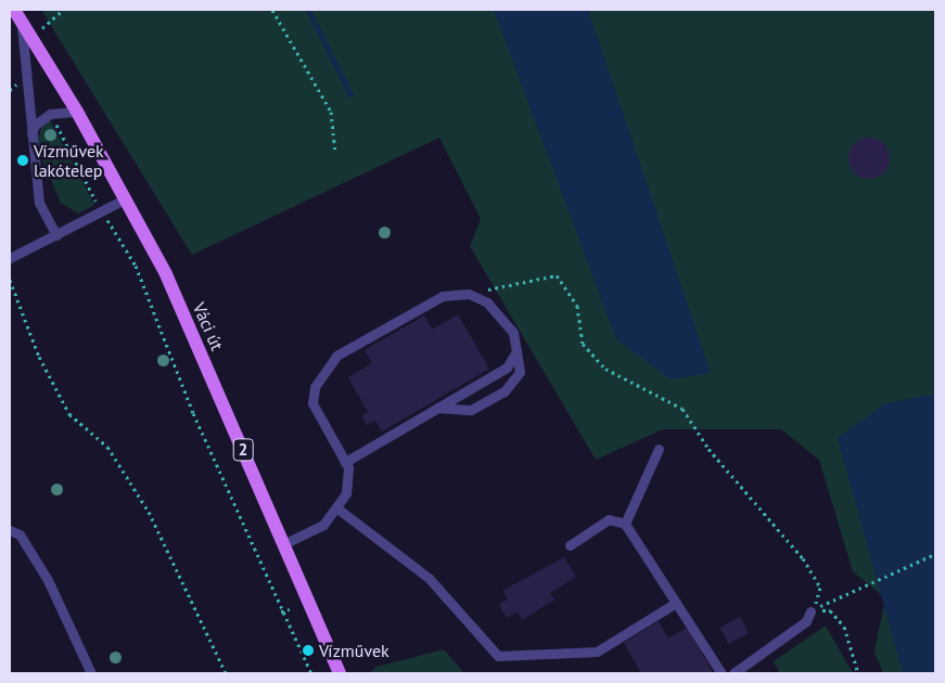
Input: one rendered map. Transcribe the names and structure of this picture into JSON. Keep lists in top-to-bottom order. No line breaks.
{"streets":{"main road":["Váci út","2"]},"places":["Vízművek lakótelep","Vízművek"]}
